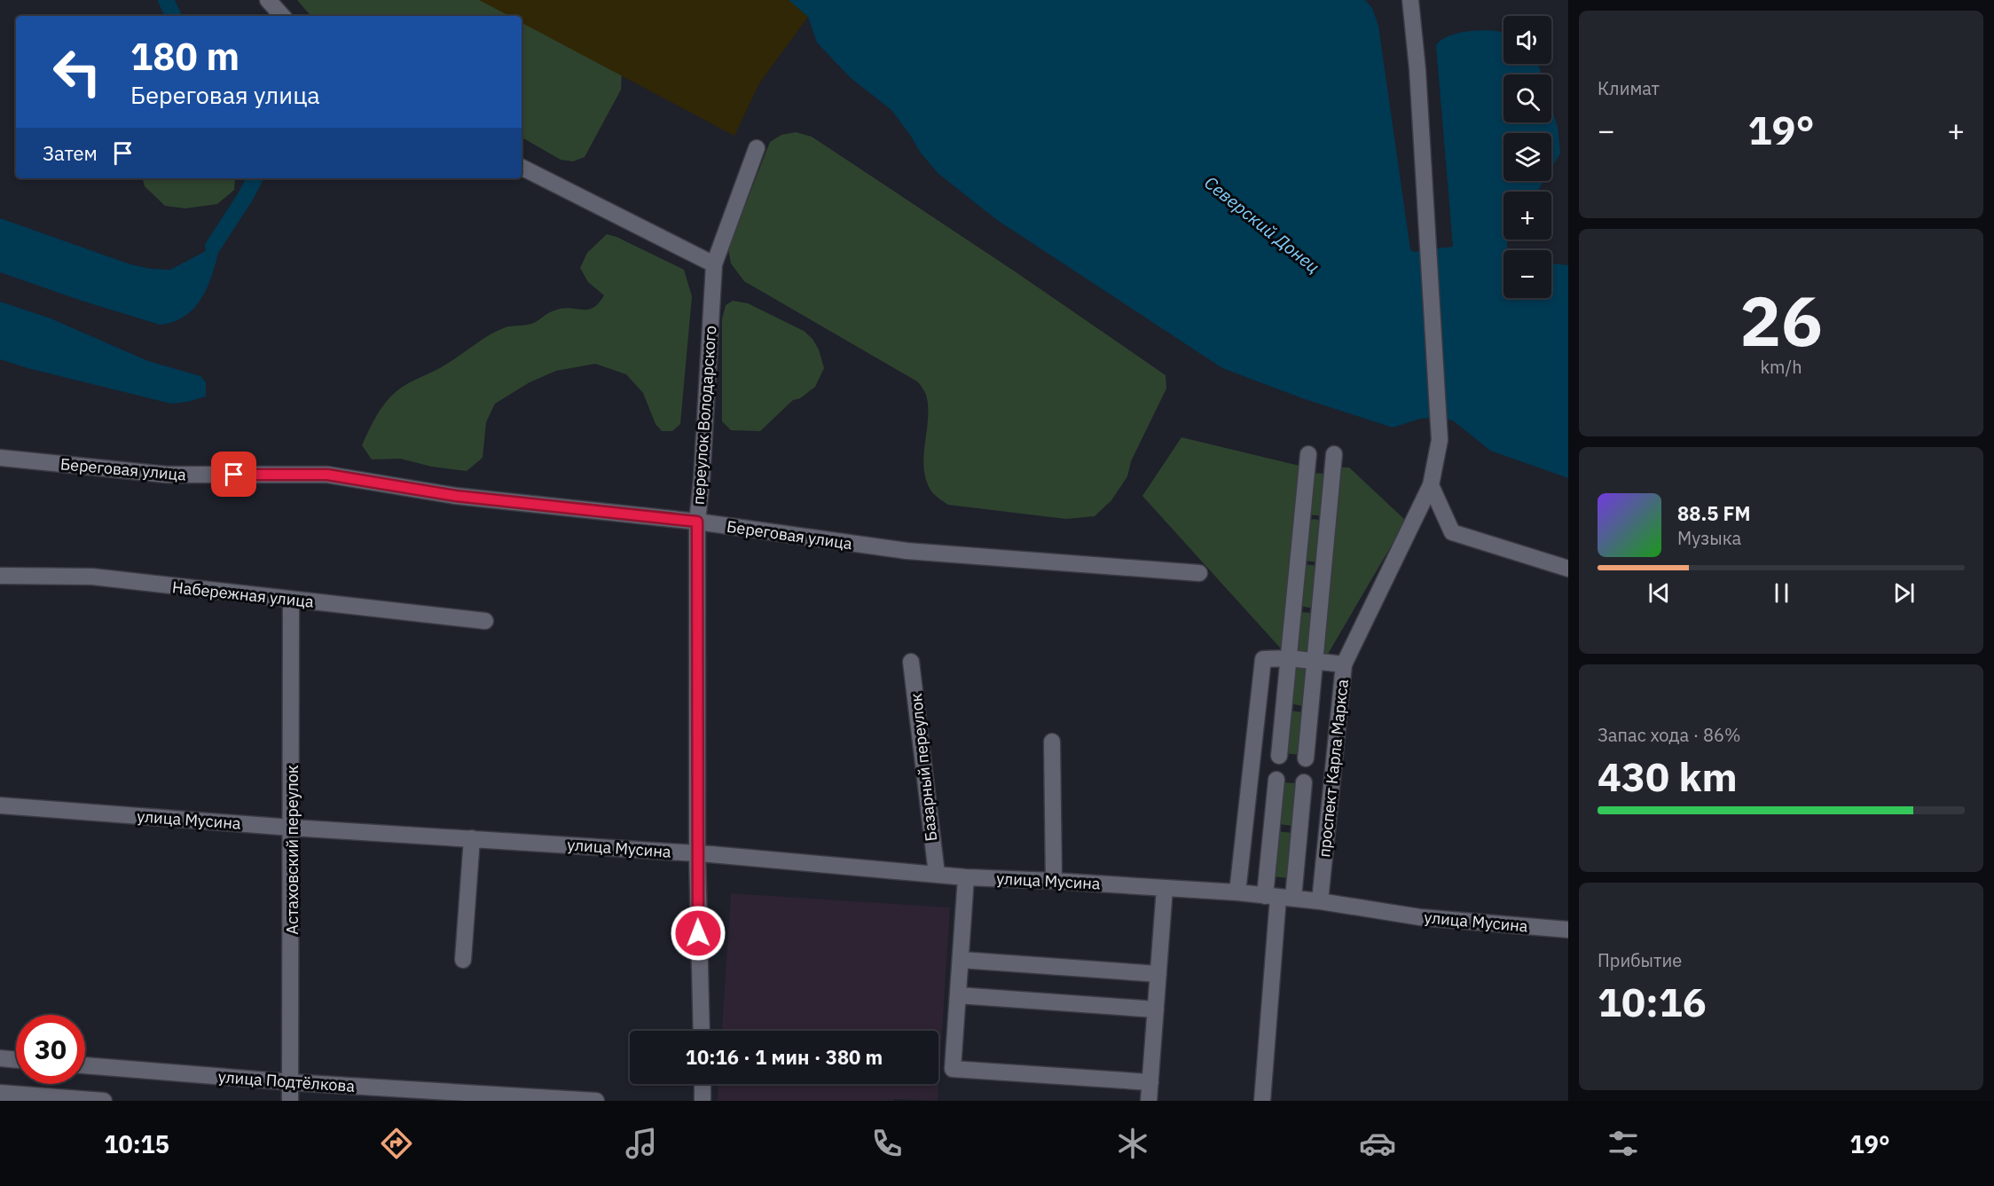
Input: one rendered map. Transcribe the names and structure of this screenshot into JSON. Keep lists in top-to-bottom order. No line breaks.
{"streets":{"street":["переулок Володарского","Береговая улица","Набережная улица","Базарный переулок","проспект Карла Маркса","улица Мусина","Астаховский переулок","улица Подтёлкова"]},"crossings":[["переулок Володарского","Береговая улица"],["переулок Володарского","улица Мусина"],["Набережная улица","Астаховский переулок"],["Базарный переулок","улица Мусина"],["проспект Карла Маркса","улица Мусина"],["улица Мусина","Астаховский переулок"],["Астаховский переулок","улица Подтёлкова"]],"water":["Северский Донец"],"page":{"tile":["Климат",["26","km/h"],["Запас хода · 86%","430 km"],["Прибытие","10:16"]],"map_buttons":["+","−"],"turn":["180 m","Береговая улица"],"heat":["−","19°","+"],"then":"Затем","song":["88.5 FM","Музыка"],"limit":"30","trip":"10:16 · 1 мин · 380 m","tabs":["10:15","19°"]}}
